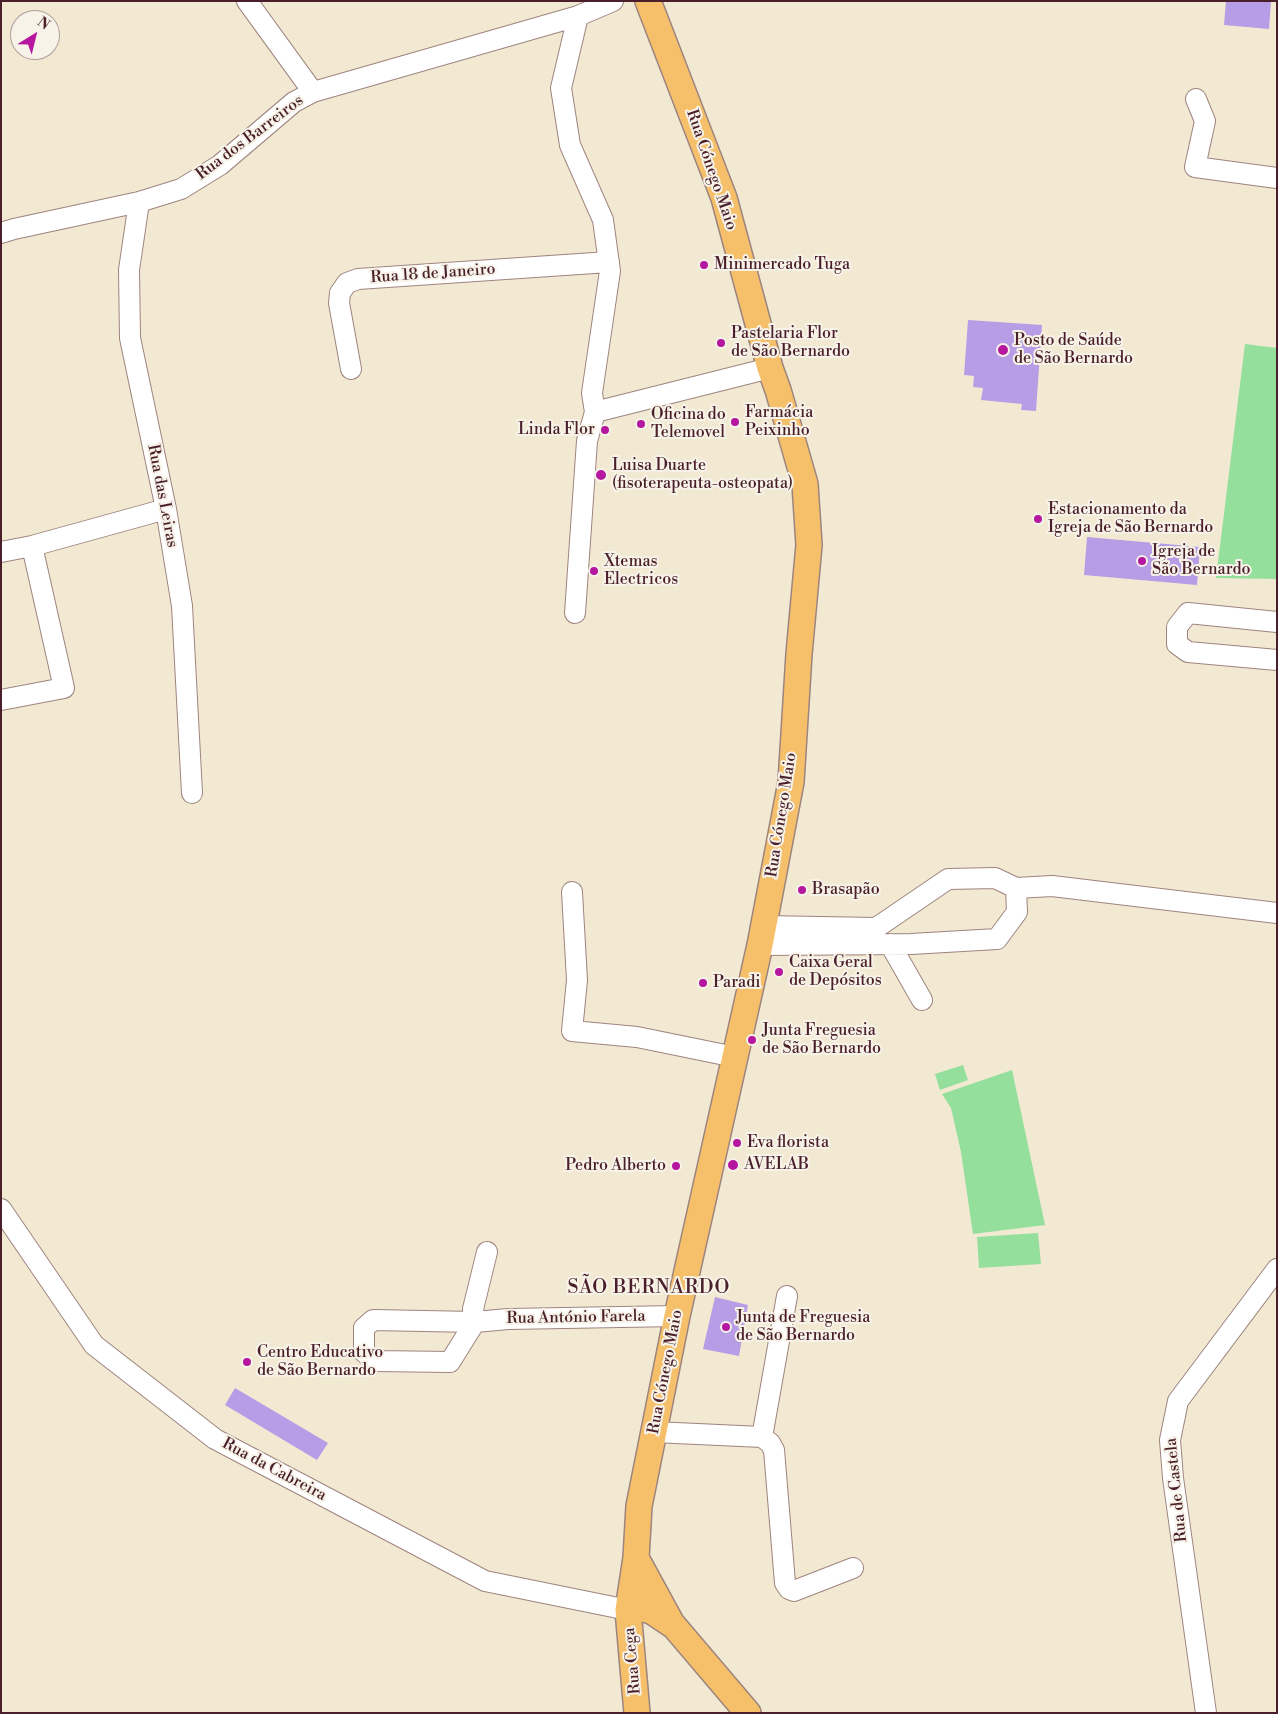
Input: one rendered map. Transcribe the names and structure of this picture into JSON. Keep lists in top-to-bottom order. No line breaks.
{"streets":{"main road":["Rua Cónego Maio","Rua Cega"],"street":["Rua dos Barreiros","Rua 18 de Janeiro","Rua das Leiras","Rua António Farela","Rua da Cabreira","Rua de Castela"]},"crossings":[["Rua dos Barreiros","Rua das Leiras"],["Rua Cónego Maio","Rua António Farela"],["Rua Cónego Maio","Rua da Cabreira"],["Rua Cónego Maio","Rua Cega"],["Rua da Cabreira","Rua Cega"]],"districts":["SÃO BERNARDO"],"places":["Minimercado Tuga","Pastelaria Flor de São Bernardo","Posto de Saúde de São Bernardo","Farmácia Peixinho","Oficina do Telemovel","Linda Flor","Luisa Duarte (fisoterapeuta-osteopata)","Estacionamento da Igreja de São Bernardo","Igreja de São Bernardo","Xtemas Electricos","Brasapão","Caixa Geral de Depósitos","Paradi","Junta Freguesia de São Bernardo","Eva florista","AVELAB","Pedro Alberto","Junta de Freguesia de São Bernardo","Centro Educativo de São Bernardo"],"north":"top right"}
